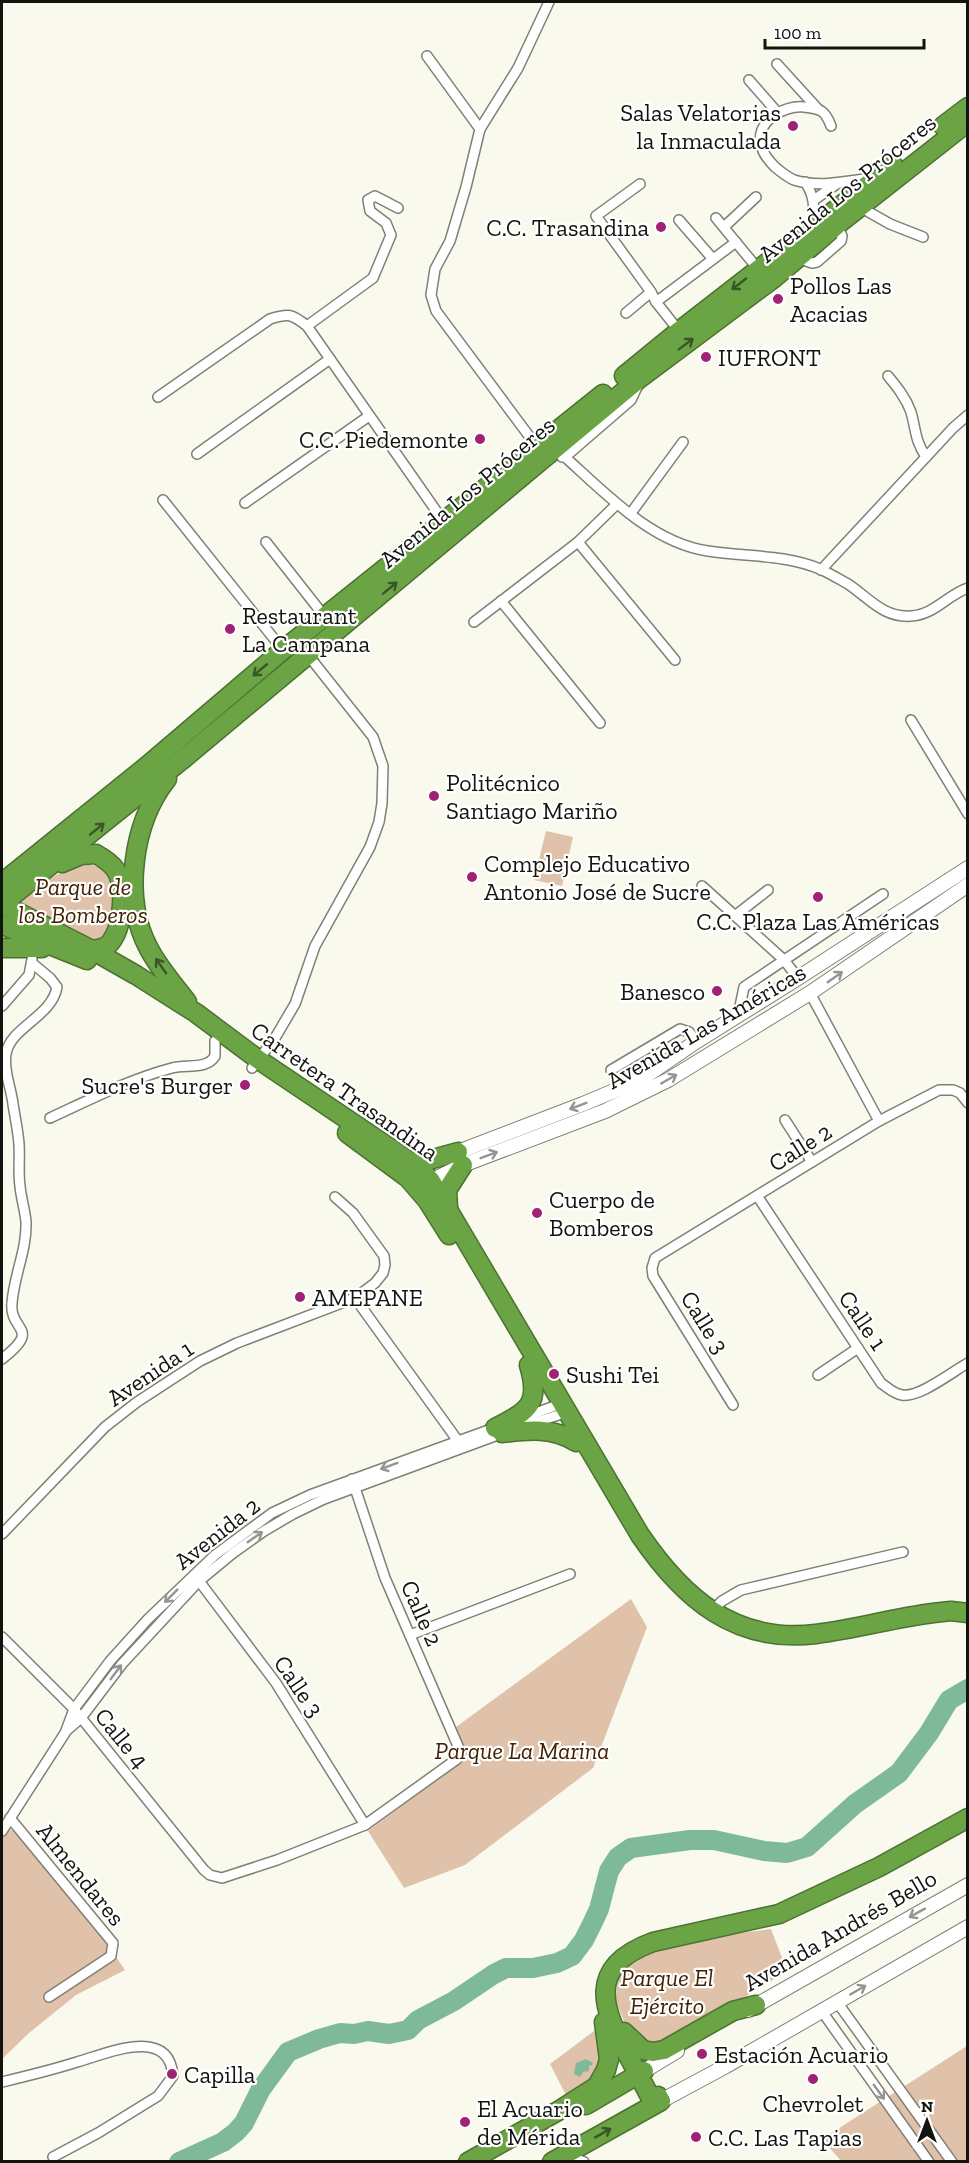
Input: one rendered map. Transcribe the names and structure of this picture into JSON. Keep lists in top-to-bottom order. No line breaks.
{"streets":{"highway":["Avenida Los Próceres","Carretera Trasandina","Avenida Andrés Bello"],"street":["Avenida Las Américas","Calle 2","Calle 1","Calle 3","Avenida 1","Avenida 2","Calle 4","Almendares"]},"crossings":[["Avenida Los Próceres","Carretera Trasandina"],["Avenida Las Américas","Carretera Trasandina"],["Calle 2","Calle 1"],["Calle 2","Calle 3"],["Calle 2","Calle 4"],["Calle 3","Avenida 2"],["Calle 3","Calle 4"],["Avenida 2","Calle 4"],["Avenida 2","Almendares"]],"parks":["Parque de los Bomberos","Parque La Marina","Parque El Ejército"],"places":["Salas Velatorias la Inmaculada","C.C. Trasandina","Pollos Las Acacias","IUFRONT","C.C. Piedemonte","Restaurant La Campana","Politécnico Santiago Mariño","Complejo Educativo Antonio José de Sucre","C.C. Plaza Las Américas","Banesco","Sucre's Burger","Cuerpo de Bomberos","AMEPANE","Sushi Tei","Estación Acuario","Capilla","Chevrolet","El Acuario de Mérida","C.C. Las Tapias"],"scale_bar":"100 m","north":"top"}
